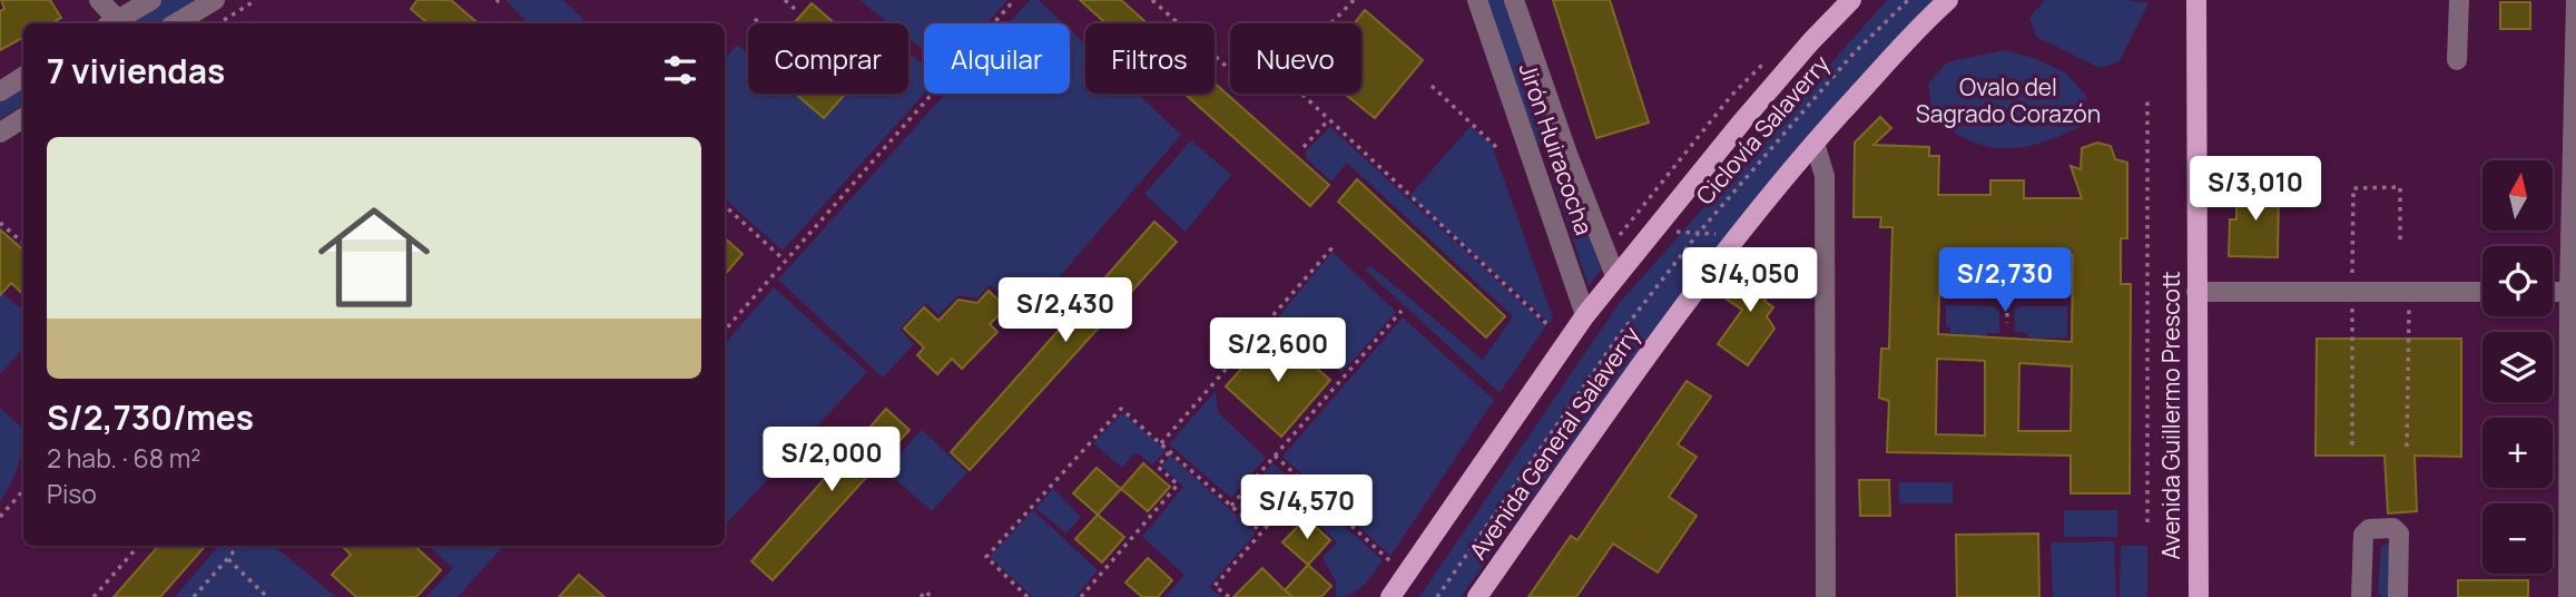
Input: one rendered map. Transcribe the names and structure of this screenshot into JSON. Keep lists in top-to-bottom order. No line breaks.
{"streets":{"main road":["Avenida Guillermo Prescott","Avenida General Salaverry"],"street":["Jirón Huiracocha"],"path":["Ciclovía Salaverry"]},"crossings":[["Jirón Huiracocha","Avenida General Salaverry"]],"parks":["Ovalo del Sagrado Corazón"],"north":"top","page":{"chip":["Comprar","Alquilar","Filtros","Nuevo"],"heading":"7 viviendas","list":[{"name":"S/2,730/mes","note":"2 hab. · 68 m² · Piso"}],"price":["S/3,010","S/4,050","S/2,730","S/2,430","S/2,600","S/2,000","S/4,570"],"map_buttons":["+","−"]}}
